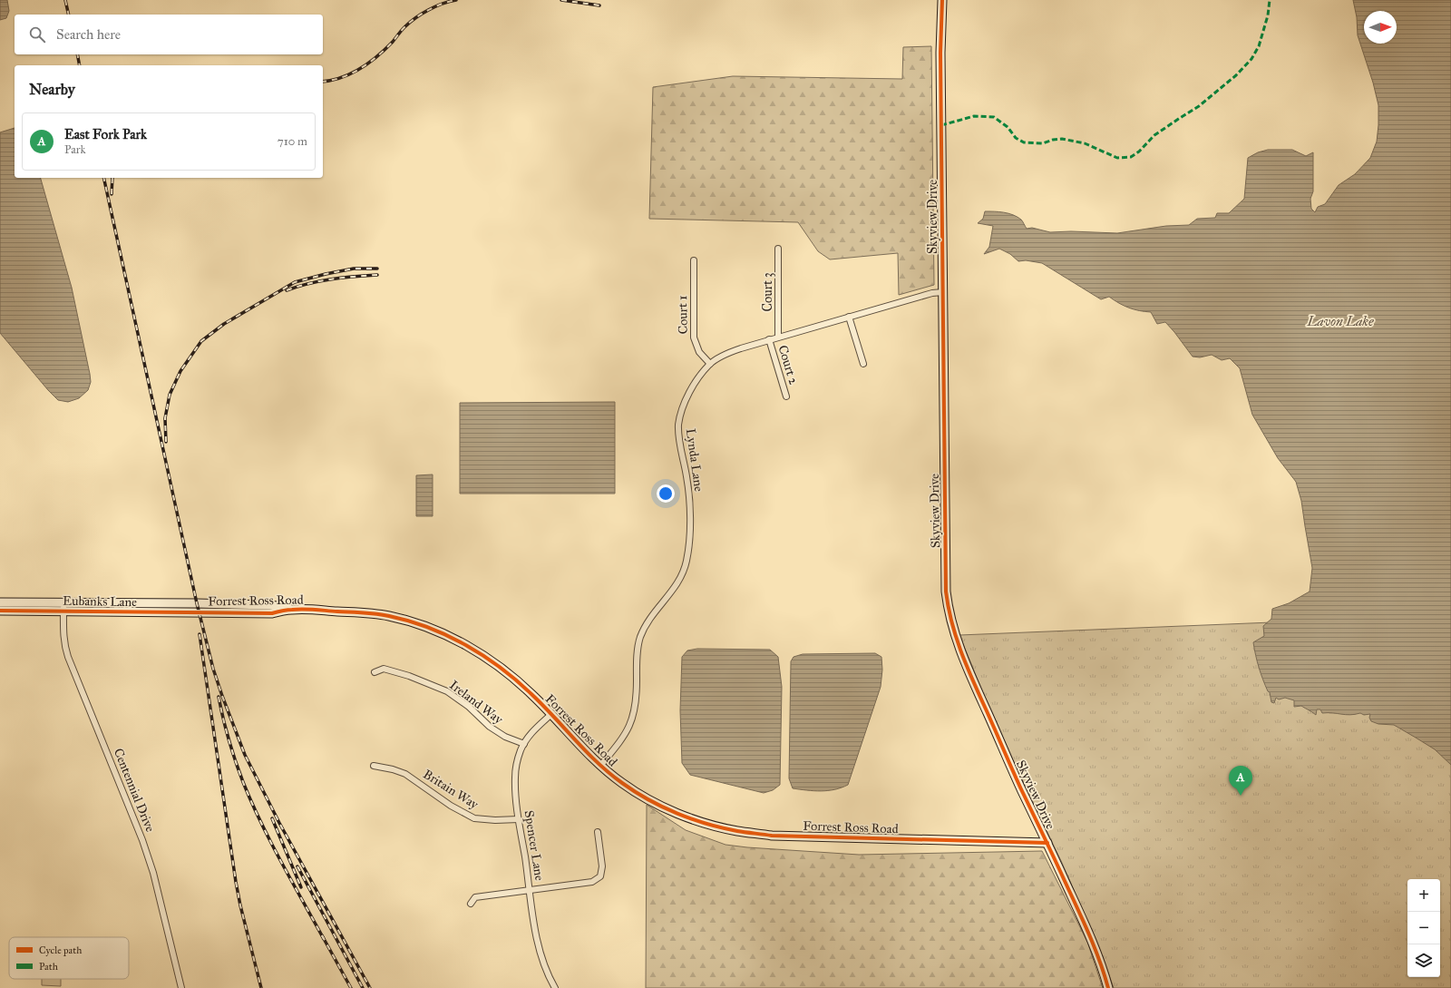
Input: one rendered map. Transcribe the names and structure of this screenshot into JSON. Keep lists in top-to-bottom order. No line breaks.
{"streets":{"street":["Skyview Drive","Court 3","Court 1","Court 2","Lynda Lane","Forrest Ross Road","Eubanks Lane","Ireland Way","Britain Way","Centennial Drive","Spencer Lane"]},"crossings":[["Skyview Drive","Lynda Lane"],["Skyview Drive","Forrest Ross Road"],["Court 3","Lynda Lane"],["Court 1","Lynda Lane"],["Court 2","Lynda Lane"],["Lynda Lane","Forrest Ross Road"],["Forrest Ross Road","Eubanks Lane"],["Forrest Ross Road","Spencer Lane"],["Eubanks Lane","Centennial Drive"],["Ireland Way","Spencer Lane"],["Britain Way","Spencer Lane"]],"water":["Lavon Lake"],"legend":["Cycle path","Path"],"north":"right","page":{"search":"Search here","heading":"Nearby","list":[{"mark":"A","name":"East Fork Park","note":"Park","value":"710 m"}],"pins":"A","map_buttons":["+","−"]}}
